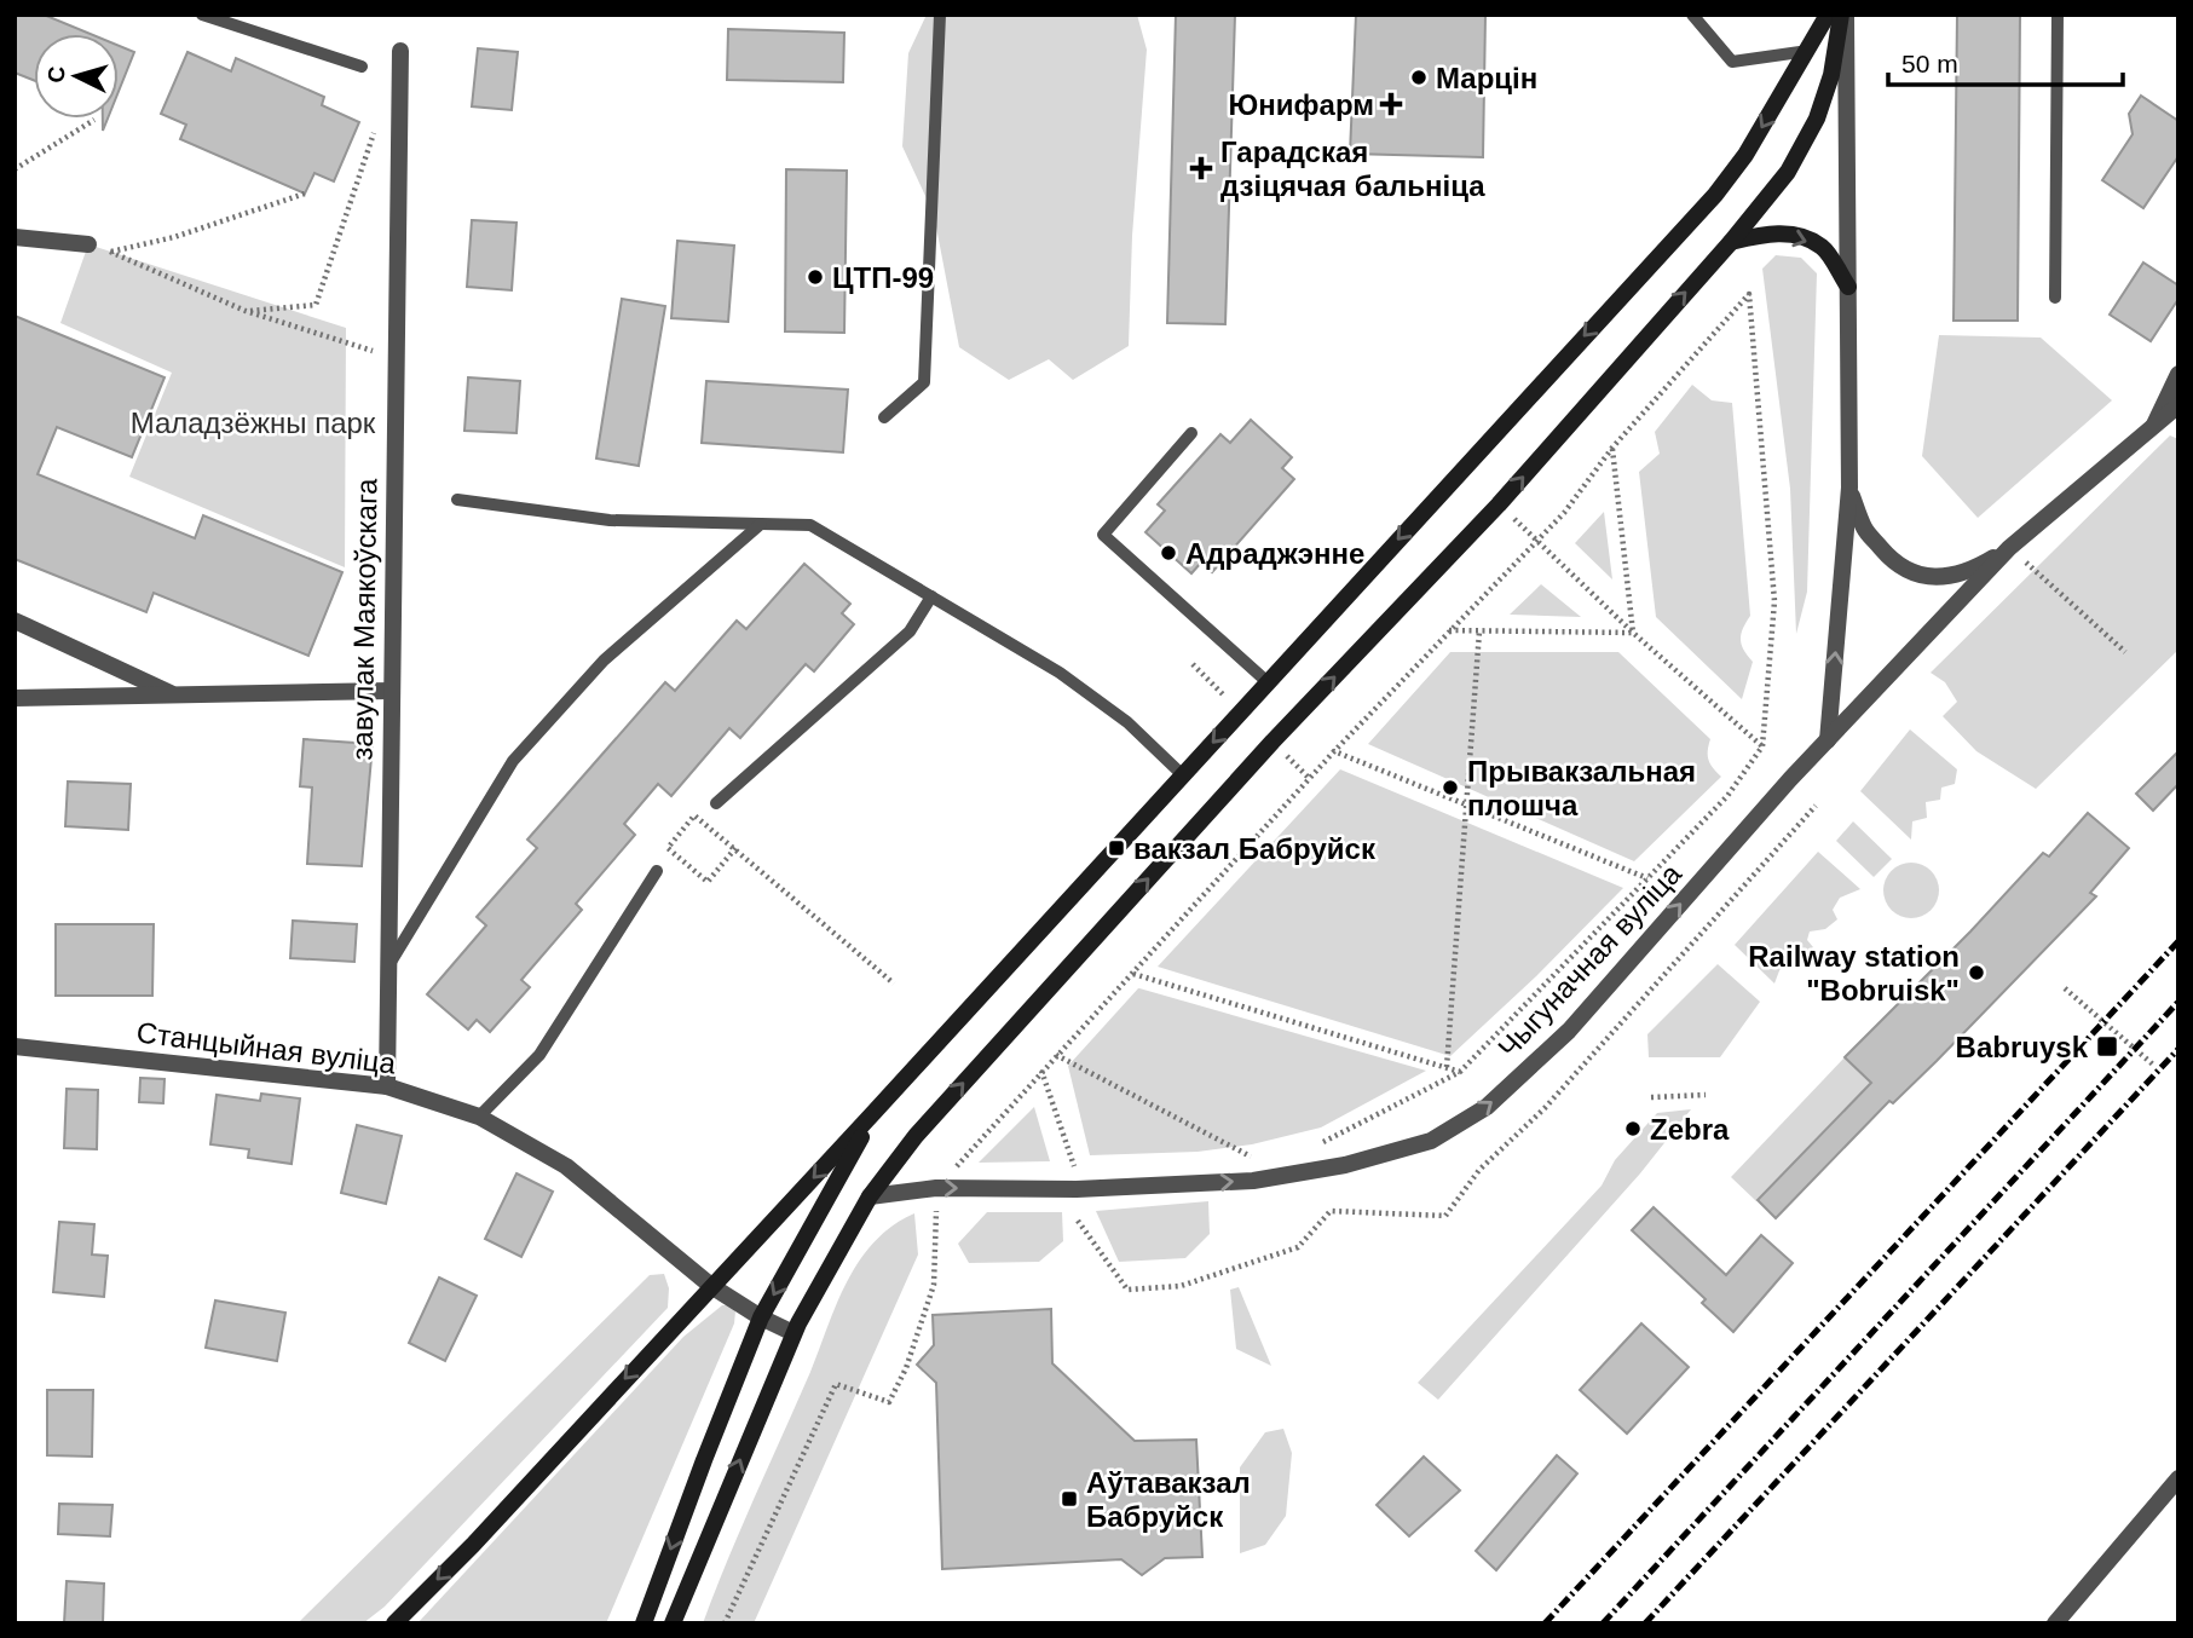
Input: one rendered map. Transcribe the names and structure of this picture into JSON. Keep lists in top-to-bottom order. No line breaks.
{"streets":{"street":["завулак Маякоўскага","Чыгуначная вуліца","Станцыйная вуліца"]},"crossings":[["завулак Маякоўскага","Станцыйная вуліца"]],"one_way":["Чыгуначная вуліца"],"parks":["Маладзёжны парк"],"places":{"other":["Марцін","ЦТП-99","Адраджэнне","Прывакзальная плошча","Railway station \"Bobruisk\"","Zebra"],"health":["Юнифарм","Гарадская дзіцячая бальніца"],"transit":["вакзал Бабруйск","Babruysk","Аўтавакзал Бабруйск"]},"scale_bar":"50 m","north":"left"}
